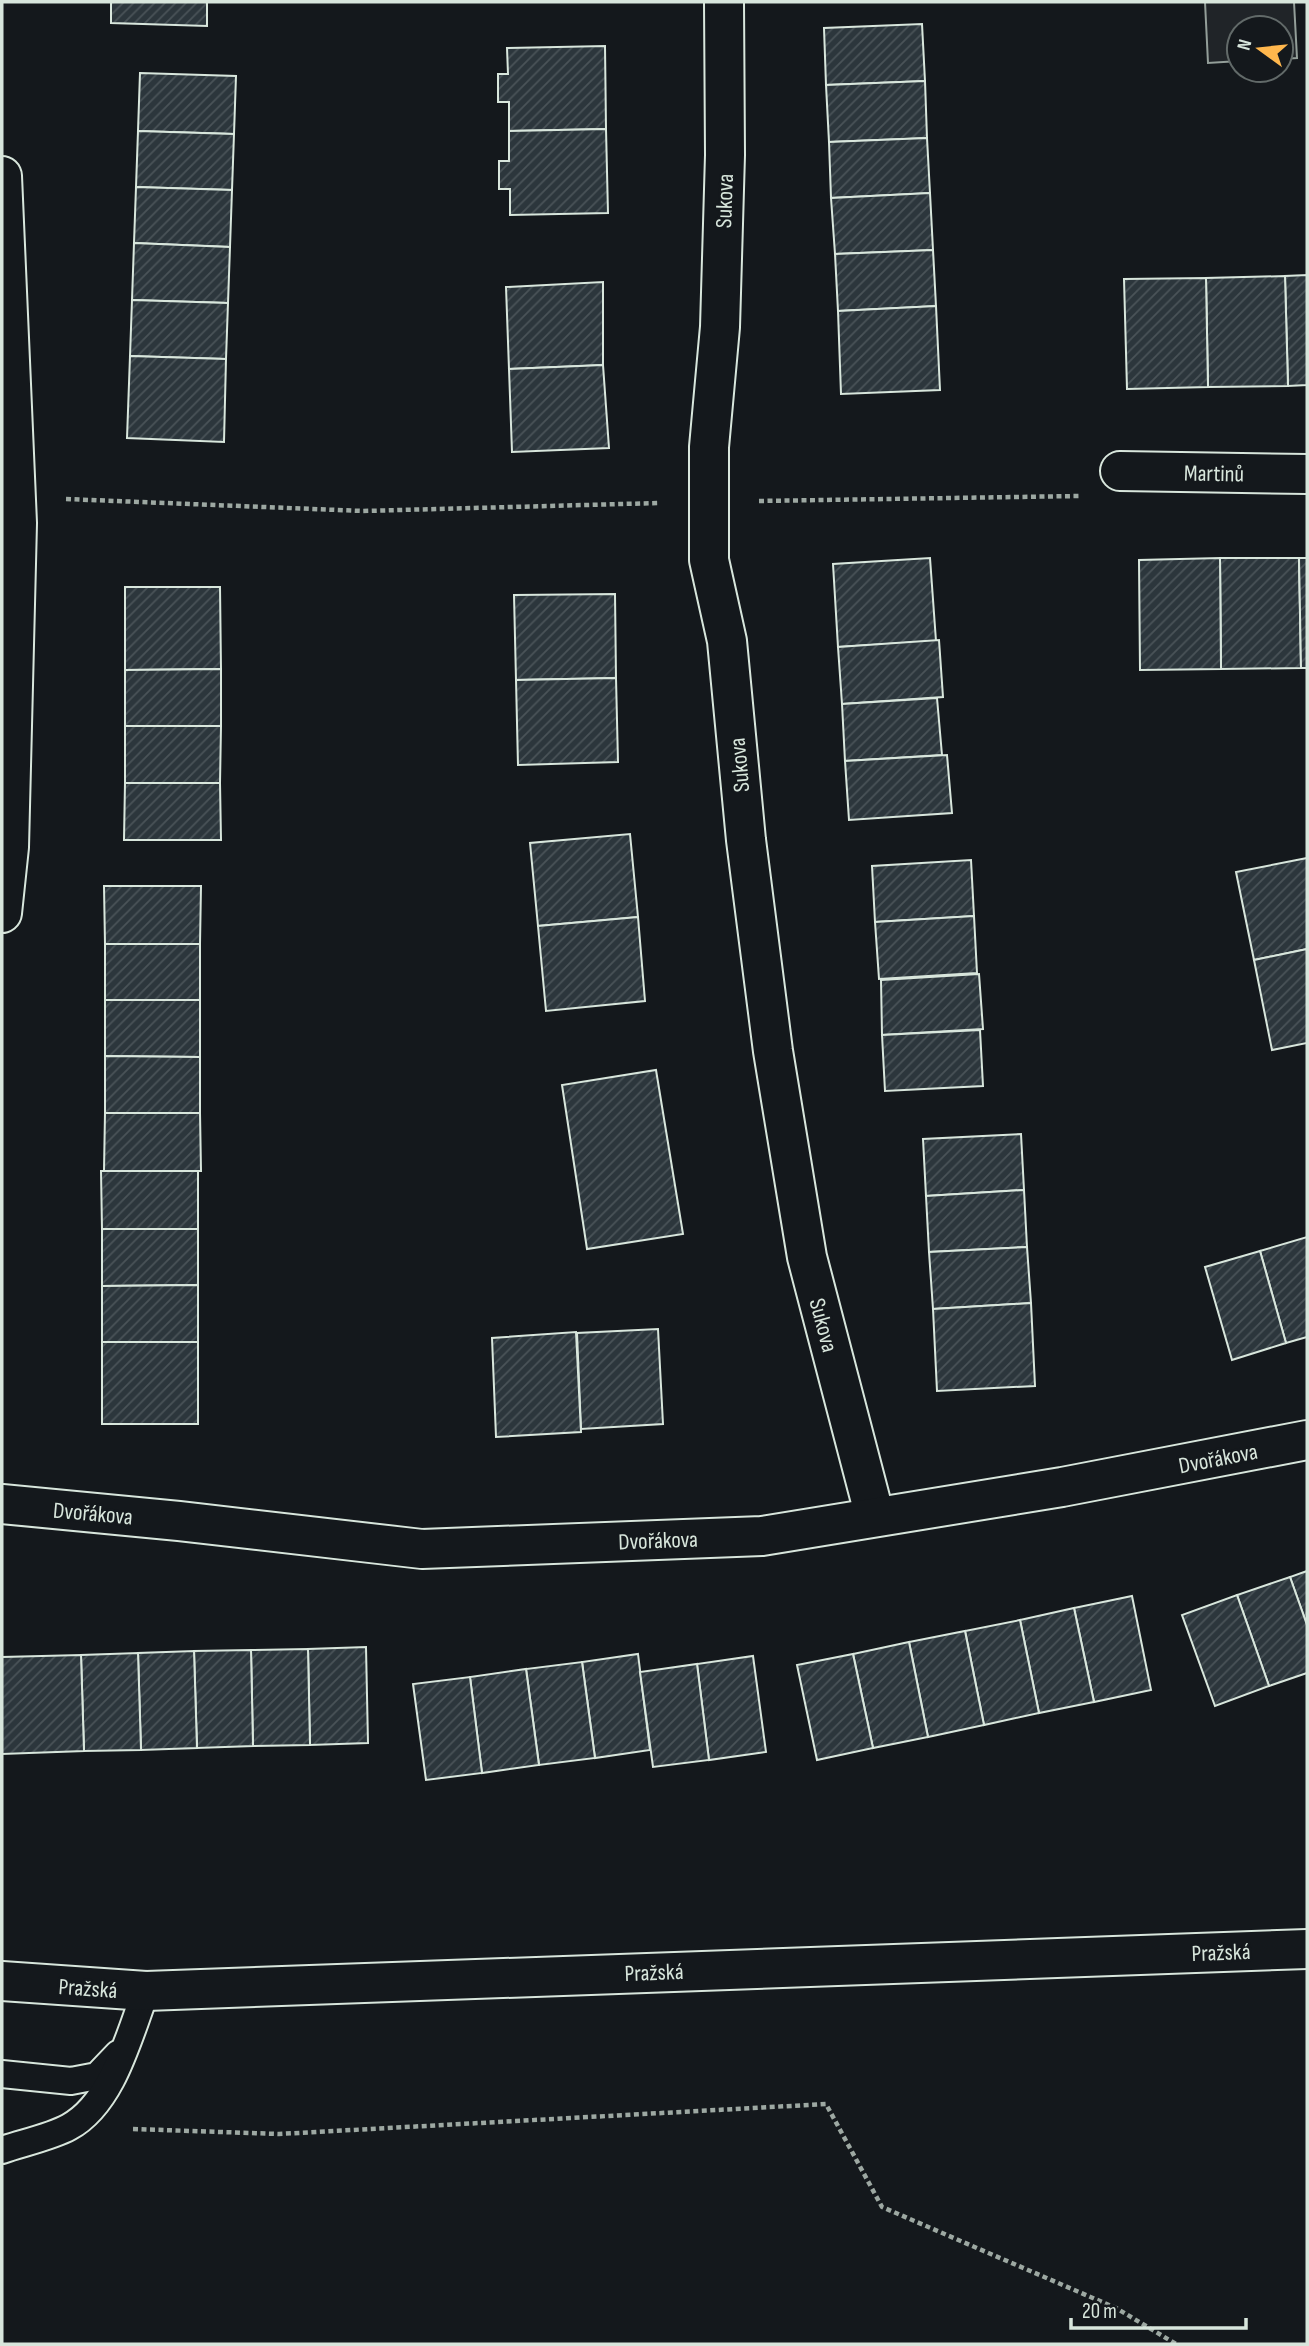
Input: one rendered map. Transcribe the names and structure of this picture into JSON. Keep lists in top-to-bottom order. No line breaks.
{"streets":{"street":["Sukova","Martinů","Dvořákova","Pražská"]},"crossings":[["Sukova","Dvořákova"]],"scale_bar":"20 m","north":"left"}
